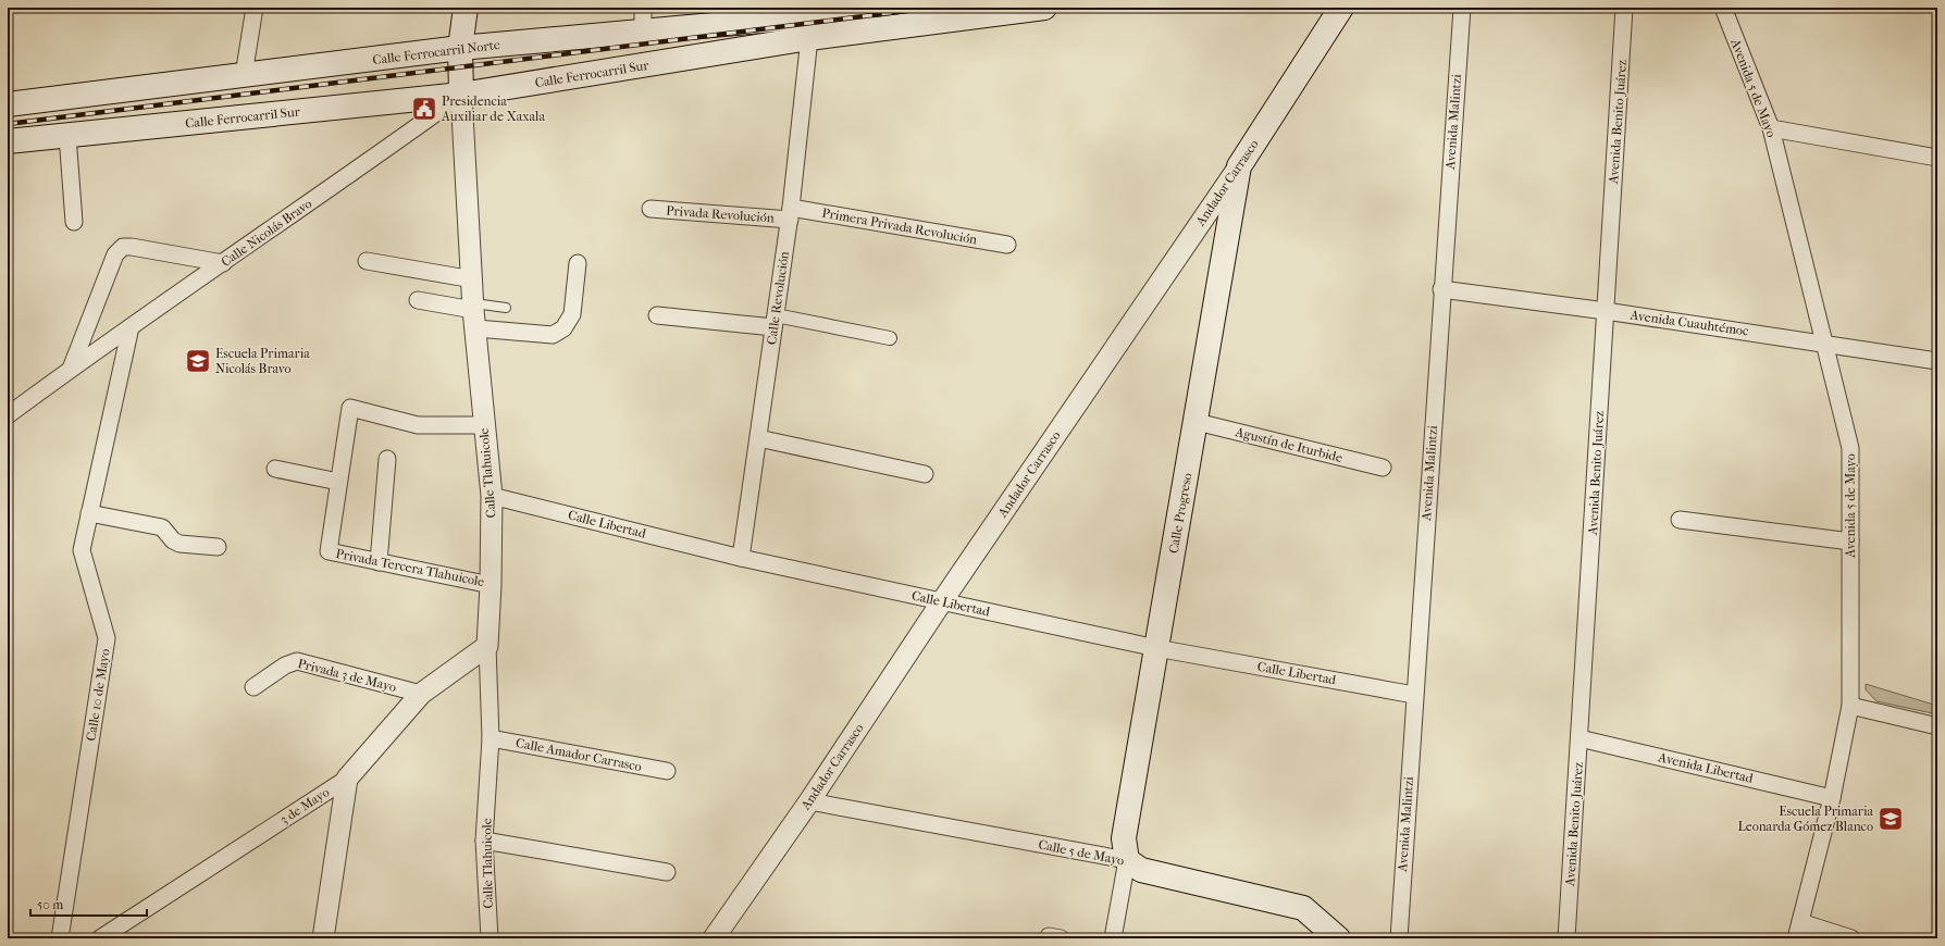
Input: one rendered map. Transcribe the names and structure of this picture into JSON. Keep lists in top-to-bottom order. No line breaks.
{"streets":{"main road":["Calle Ferrocarril Norte","Calle Ferrocarril Sur","Andador Carrasco","Calle Tlahuicole","Calle Progreso","Calle 5 de Mayo"],"street":["Avenida 5 de Mayo","Avenida Malintzi","Avenida Benito Juárez","Privada Revolución","Primera Privada Revolución","Calle Nicolás Bravo","Calle Revolución","Avenida Cuauhtémoc","Agustín de Iturbide","Calle Libertad","Privada Tercera Tlahuicole","Privada 3 de Mayo","Calle 10 de Mayo","Calle Amador Carrasco","Avenida Libertad","3 de Mayo"]},"crossings":[["Calle Ferrocarril Norte","Calle Tlahuicole"],["Calle Ferrocarril Sur","Calle Nicolás Bravo"],["Calle Ferrocarril Sur","Calle Revolución"],["Calle Ferrocarril Sur","Calle Tlahuicole"],["Avenida 5 de Mayo","Avenida Cuauhtémoc"],["Avenida 5 de Mayo","Avenida Libertad"],["Avenida Malintzi","Avenida Cuauhtémoc"],["Avenida Malintzi","Calle Libertad"],["Avenida Benito Juárez","Avenida Cuauhtémoc"],["Avenida Benito Juárez","Avenida Libertad"],["Andador Carrasco","Calle Progreso"],["Andador Carrasco","Calle Libertad"],["Andador Carrasco","Calle 5 de Mayo"],["Privada Revolución","Primera Privada Revolución"],["Privada Revolución","Calle Revolución"],["Primera Privada Revolución","Calle Revolución"],["Calle Nicolás Bravo","Calle Tlahuicole"],["Calle Nicolás Bravo","Calle 10 de Mayo"],["Calle Revolución","Calle Libertad"],["Agustín de Iturbide","Calle Progreso"],["Calle Tlahuicole","Calle Libertad"],["Calle Tlahuicole","Privada Tercera Tlahuicole"],["Calle Tlahuicole","Calle Amador Carrasco"],["Calle Tlahuicole","3 de Mayo"],["Calle Progreso","Calle Libertad"],["Calle Progreso","Calle 5 de Mayo"],["Privada 3 de Mayo","3 de Mayo"]],"places":{"public building":["Presidencia Auxiliar de Xaxala"],"school or university":["Escuela Primaria Nicolás Bravo","Escuela Primaria Leonarda Gómez Blanco"]},"scale_bar":"50 m"}
